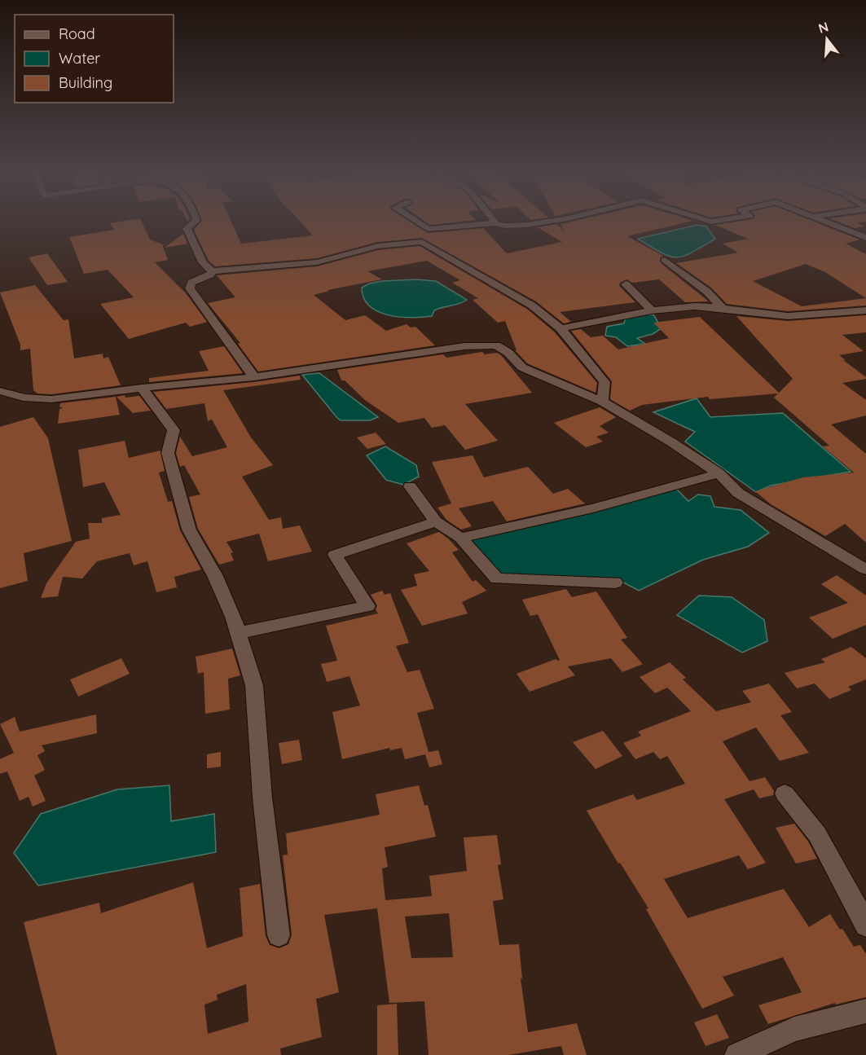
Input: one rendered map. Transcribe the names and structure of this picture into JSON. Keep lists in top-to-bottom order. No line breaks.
{"legend":["Road","Water","Building"],"north":"top"}
